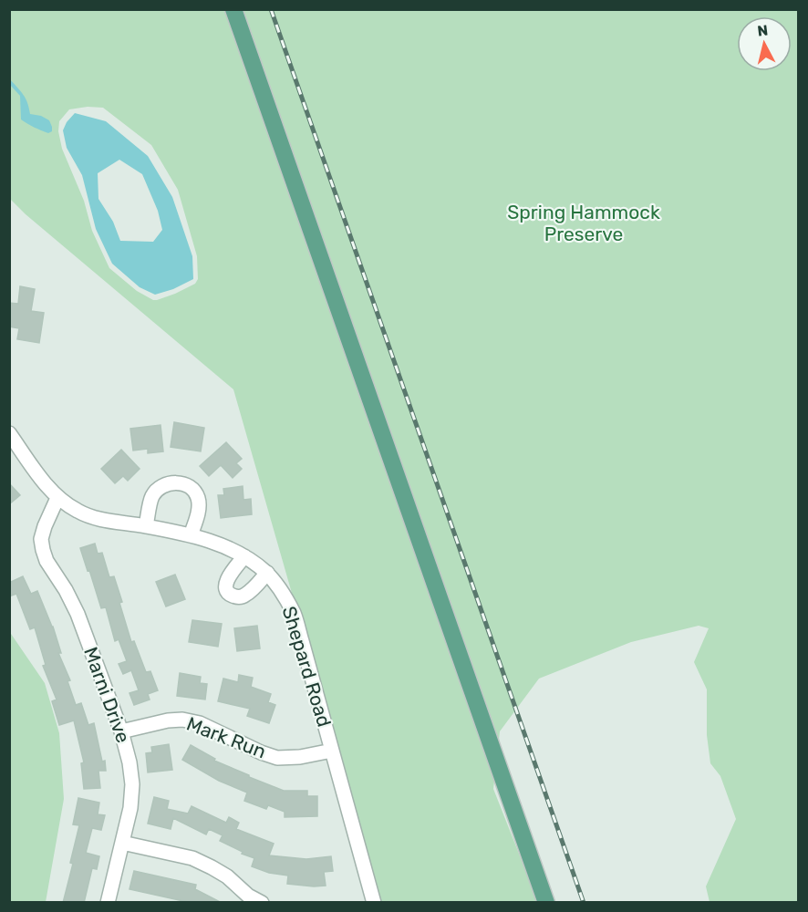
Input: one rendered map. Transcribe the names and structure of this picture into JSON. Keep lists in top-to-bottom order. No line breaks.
{"streets":{"street":["Shepard Road","Marni Drive","Mark Run"]},"crossings":[["Shepard Road","Marni Drive"],["Shepard Road","Mark Run"],["Marni Drive","Mark Run"]],"parks":["Spring Hammock Preserve"],"north":"top"}
